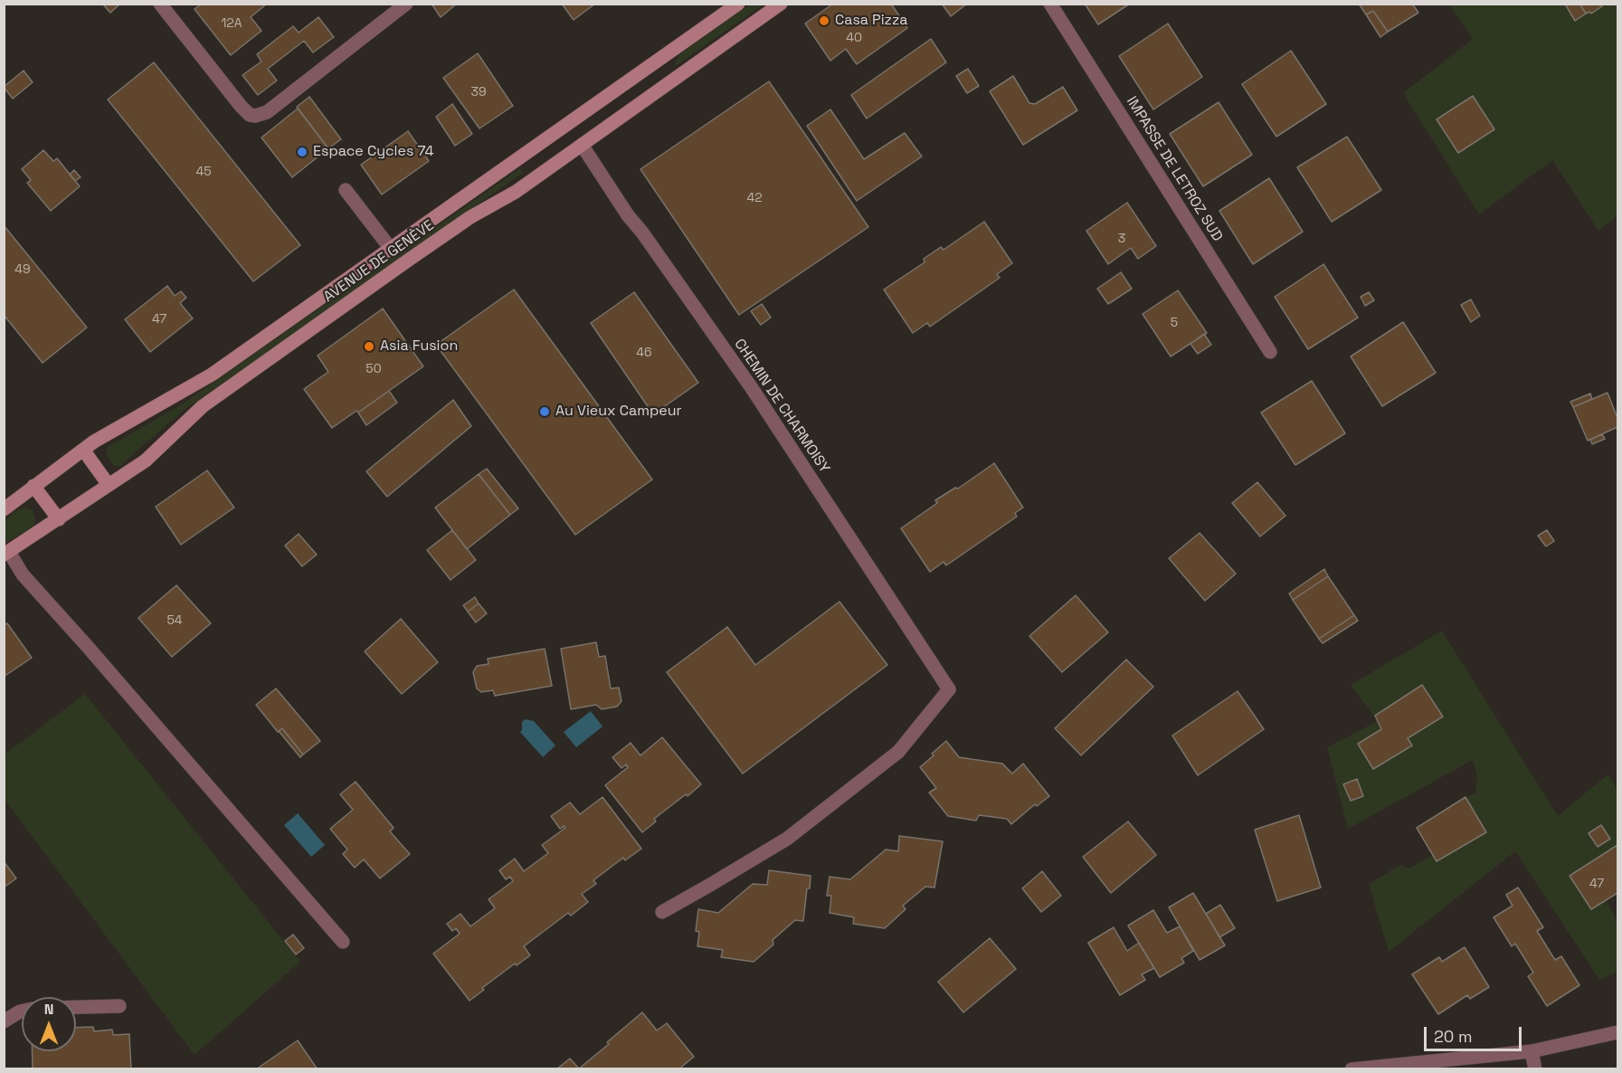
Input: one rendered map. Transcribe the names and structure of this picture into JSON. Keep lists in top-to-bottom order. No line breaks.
{"streets":{"main road":["AVENUE DE GENÈVE"],"street":["IMPASSE DE LETROZ SUD","CHEMIN DE CHARMOISY"]},"crossings":[["AVENUE DE GENÈVE","CHEMIN DE CHARMOISY"]],"places":["Casa Pizza","Espace Cycles 74","Asia Fusion","Au Vieux Campeur"],"house_numbers":["12A","40","39","45","42","3","49","47","5","46","50","54","47"],"scale_bar":"20 m","north":"top"}
